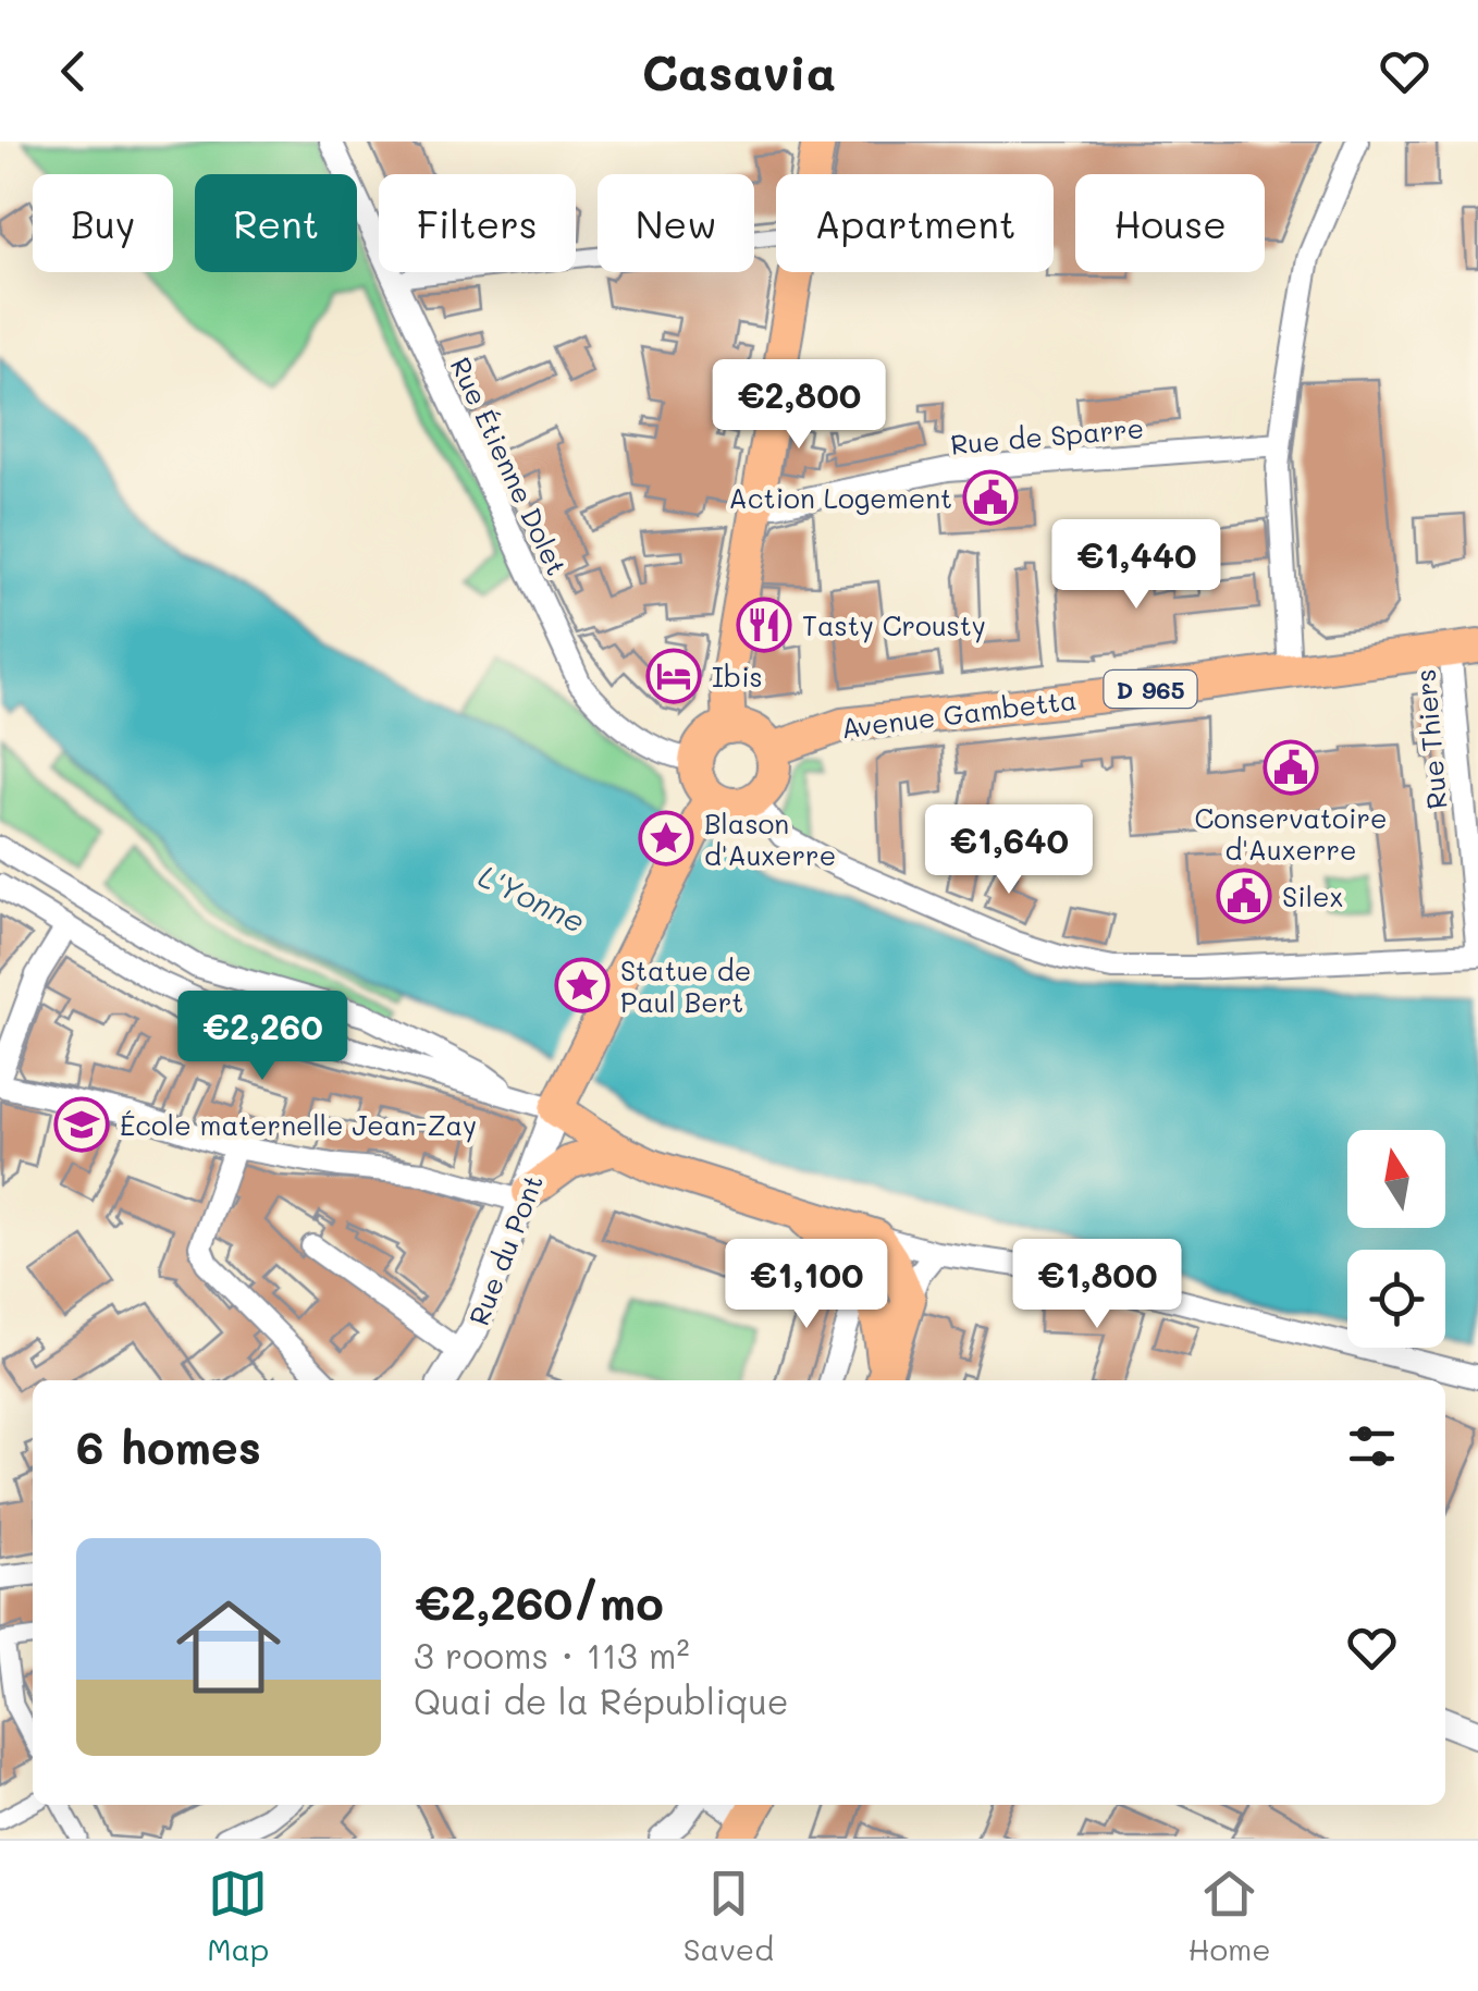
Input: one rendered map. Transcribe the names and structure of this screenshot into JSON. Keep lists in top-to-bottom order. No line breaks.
{"streets":{"main road":["D 965","Avenue Gambetta"],"street":["Rue de Sparre","Rue Étienne Dolet","Rue Thiers","Rue du Pont"]},"crossings":[["Rue Étienne Dolet","Avenue Gambetta"],["Avenue Gambetta","Rue Thiers"]],"water":["L'Yonne"],"places":{"public building":["Action Logement","Conservatoire d'Auxerre","Silex"],"restaurant":["Tasty Crousty"],"hotel":["Ibis"],"place":["Blason d'Auxerre","Statue de Paul Bert"],"school or university":["École maternelle Jean-Zay"]},"north":"top","page":{"header":"Casavia","chip":["Buy","Rent","Filters","New","Apartment","House"],"price":["€2,800","€1,440","€1,640","€2,260","€1,100","€1,800"],"heading":"6 homes","list":[{"name":"€2,260/mo","note":"3 rooms · 113 m² · Quai de la République"}],"tabs":["Map","Saved","Home"]}}
